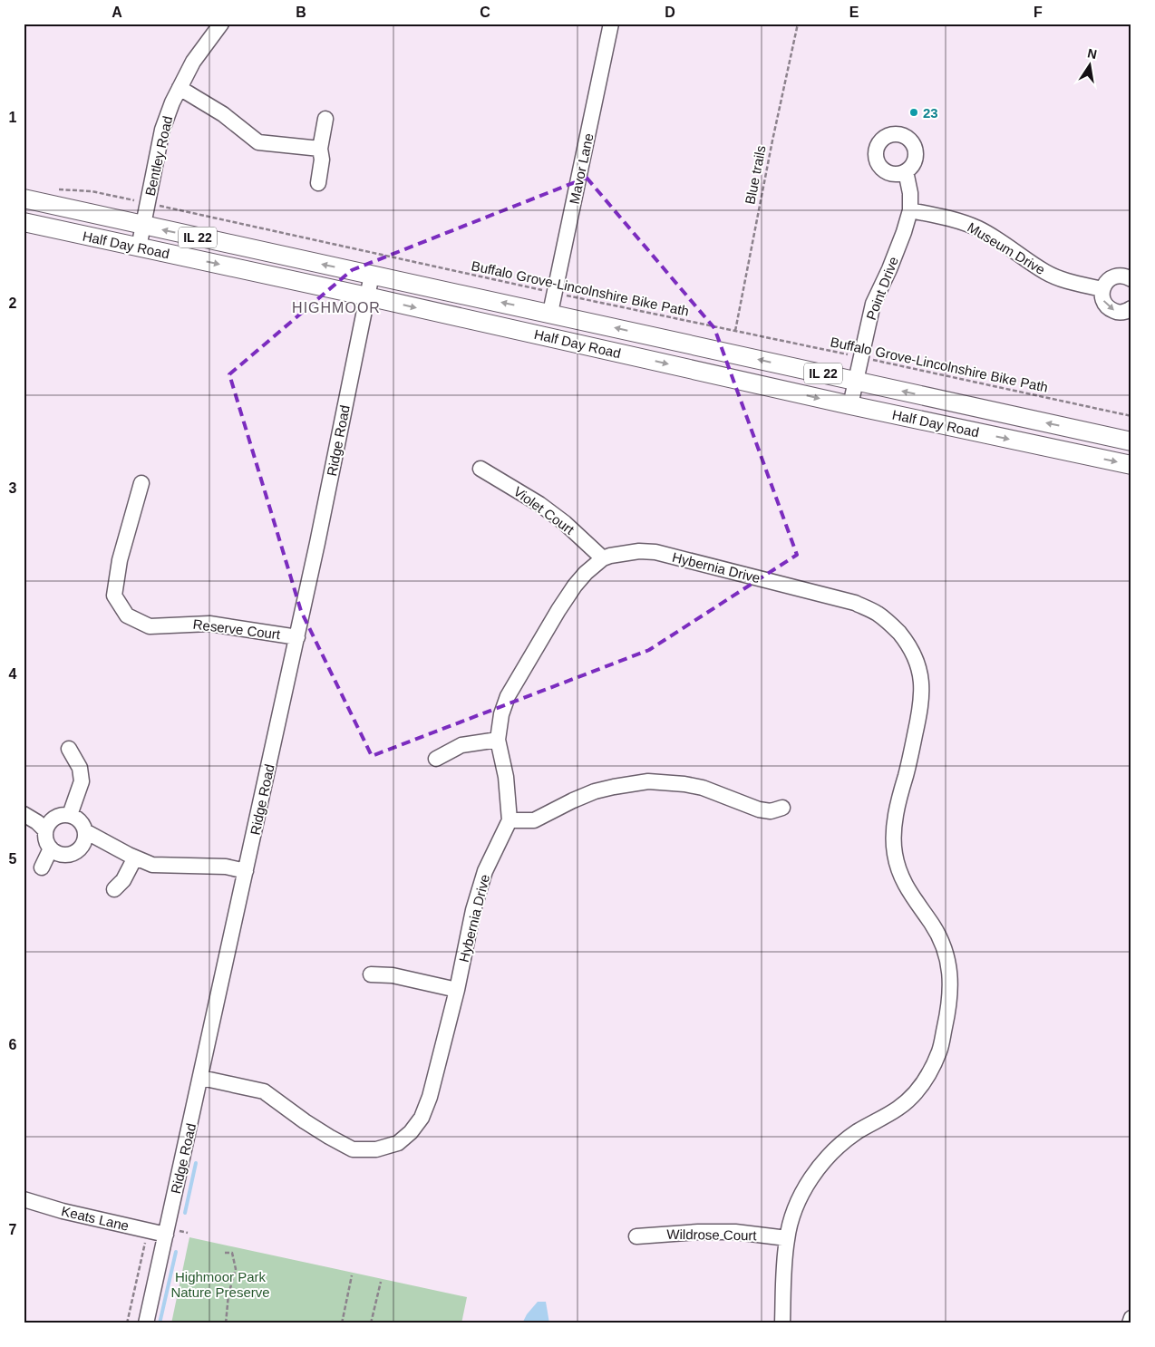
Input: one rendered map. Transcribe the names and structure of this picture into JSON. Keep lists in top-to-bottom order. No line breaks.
{"streets":{"main road":["IL 22","Half Day Road"],"street":["Bentley Road","Mavor Lane","Museum Drive","Point Drive","Ridge Road","Violet Court","Hybernia Drive","Reserve Court","Keats Lane","Wildrose Court"],"path":["Blue trails","Buffalo Grove-Lincolnshire Bike Path"]},"crossings":[["Bentley Road","Half Day Road"],["Bentley Road","Buffalo Grove-Lincolnshire Bike Path"],["Mavor Lane","Half Day Road"],["Mavor Lane","Buffalo Grove-Lincolnshire Bike Path"],["Blue trails","Buffalo Grove-Lincolnshire Bike Path"],["Half Day Road","Point Drive"],["Half Day Road","Ridge Road"],["Museum Drive","Point Drive"],["Buffalo Grove-Lincolnshire Bike Path","Point Drive"],["Ridge Road","Hybernia Drive"],["Ridge Road","Reserve Court"],["Ridge Road","Keats Lane"],["Violet Court","Hybernia Drive"],["Hybernia Drive","Wildrose Court"]],"districts":["HIGHMOOR"],"parks":["Highmoor Park Nature Preserve"],"places":["23"],"north":"top","grid":{"columns":["A","B","C","D","E","F"],"rows":["1","2","3","4","5","6","7"]}}
